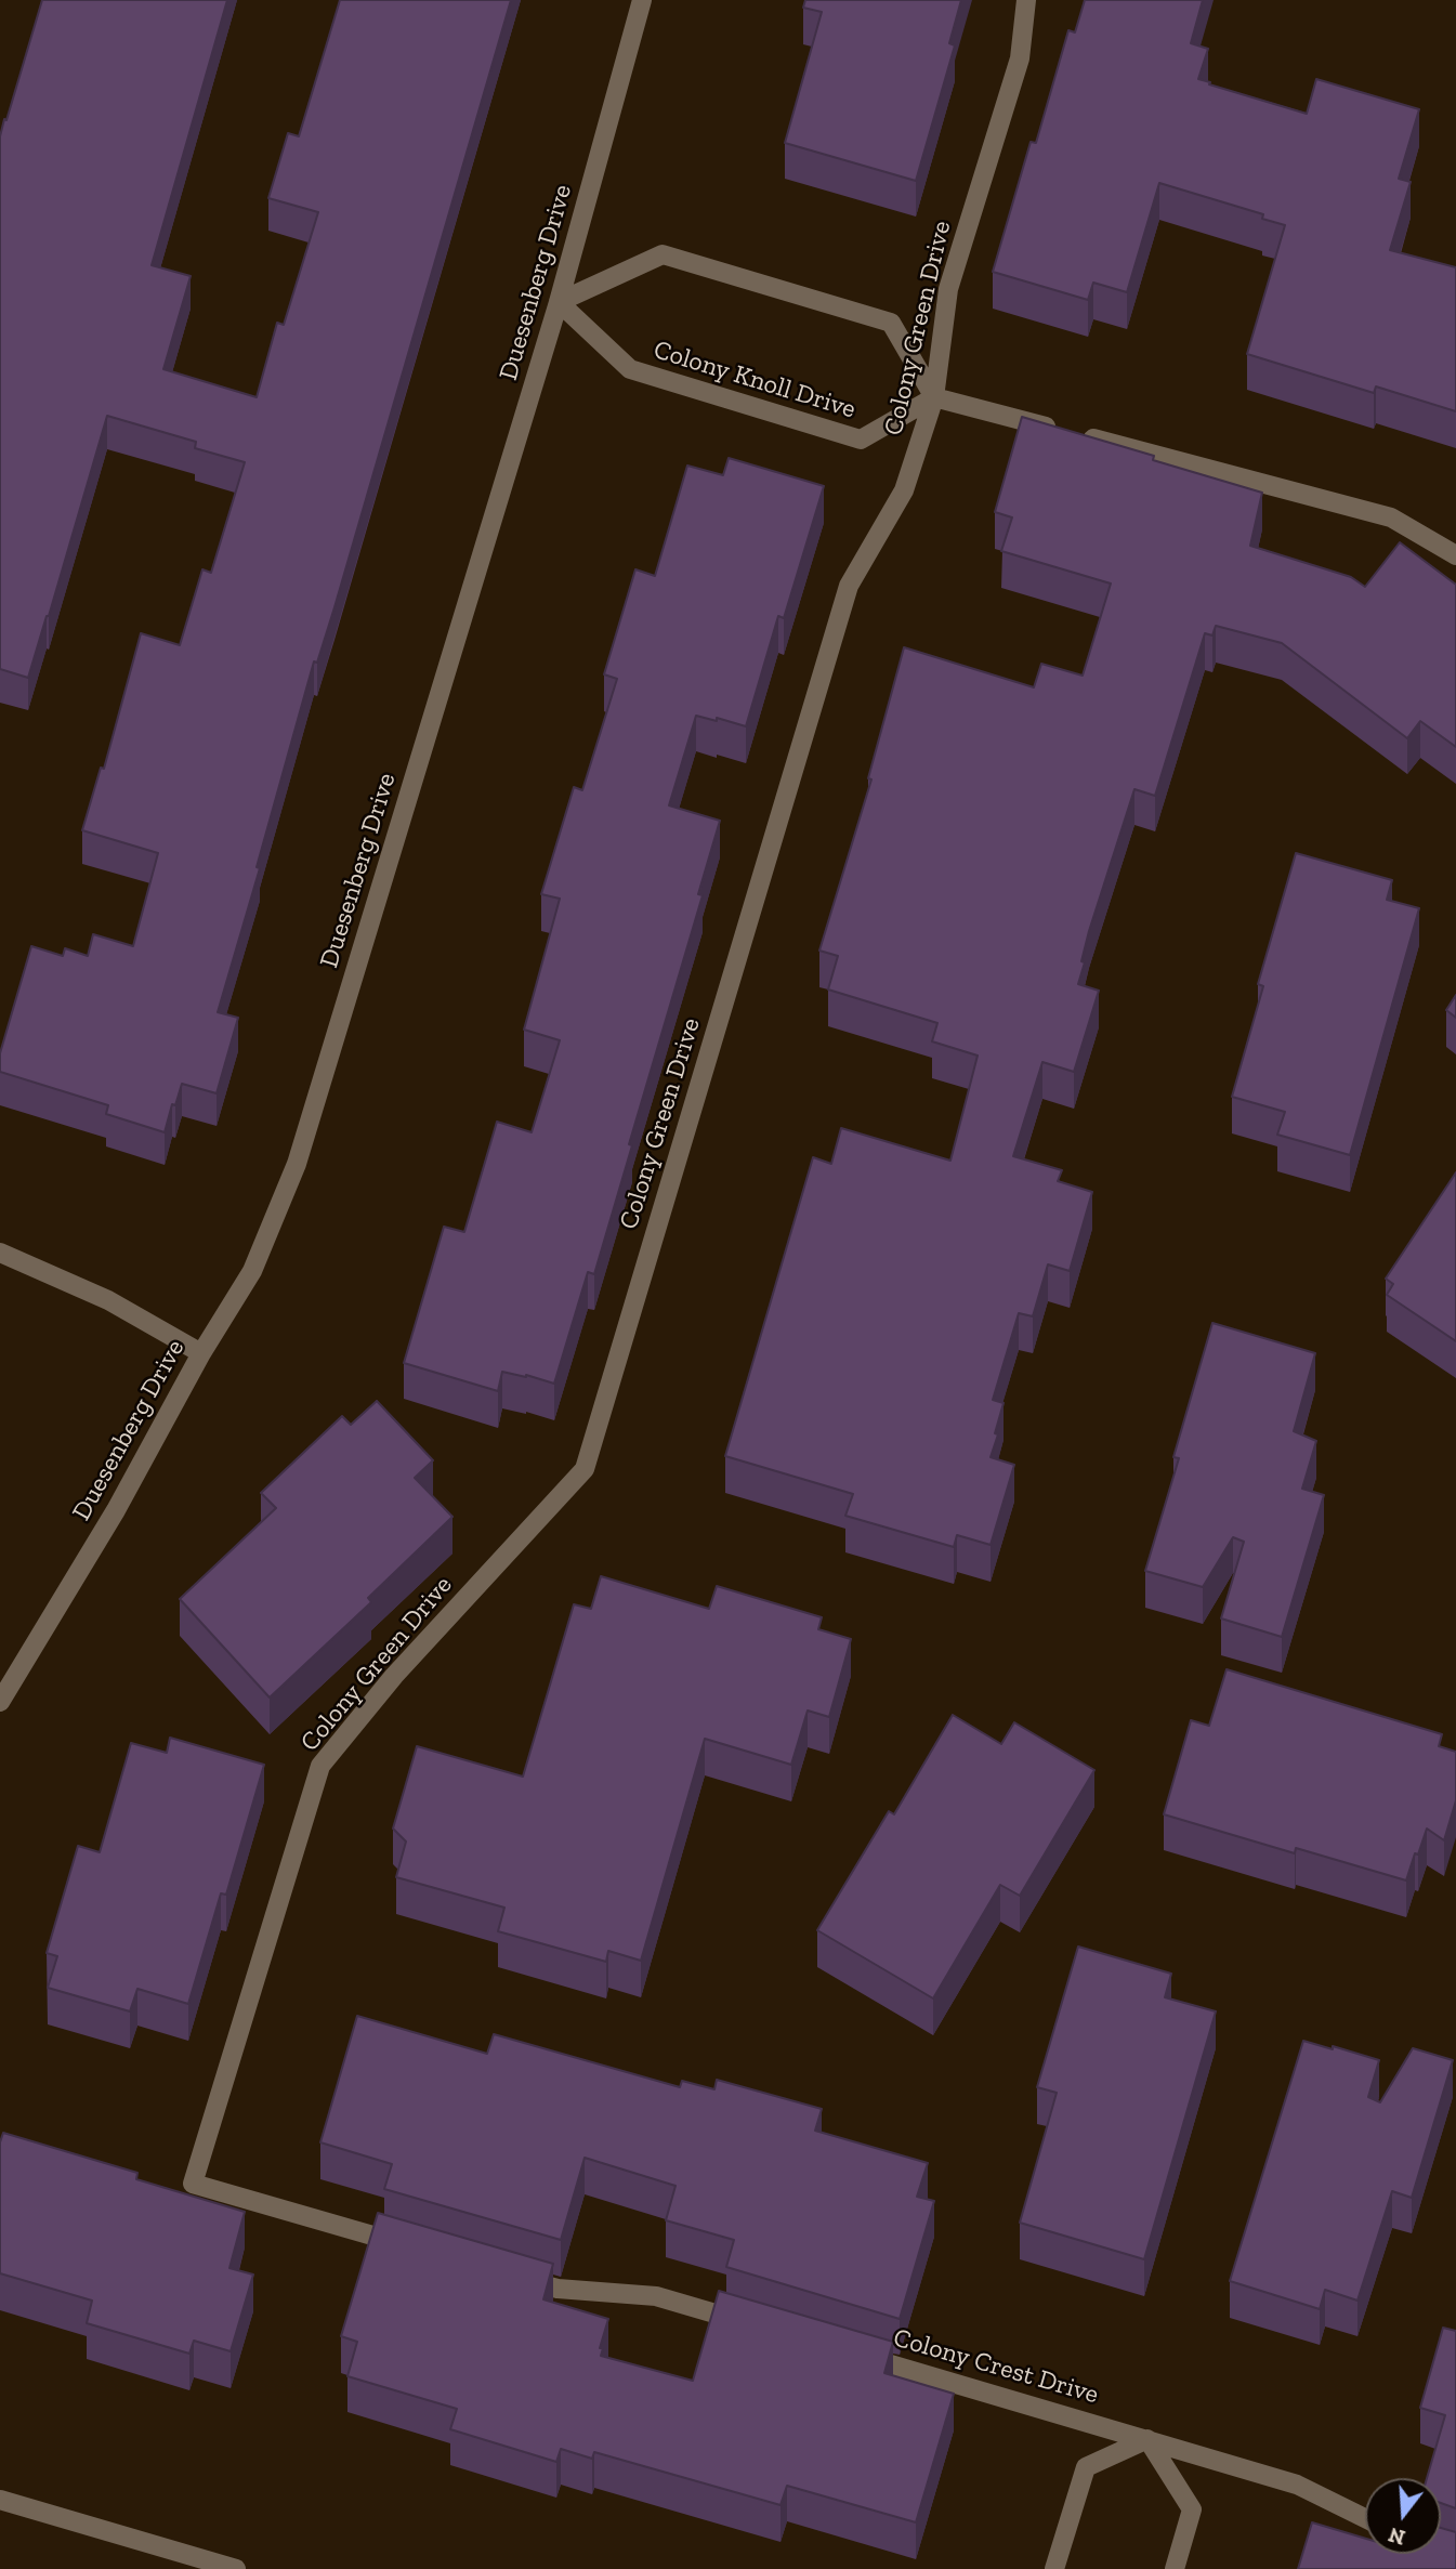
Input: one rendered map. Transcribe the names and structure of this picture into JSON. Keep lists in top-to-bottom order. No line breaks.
{"streets":{"street":["Duesenberg Drive","Colony Green Drive","Colony Knoll Drive","Colony Crest Drive"]},"crossings":[["Duesenberg Drive","Colony Knoll Drive"],["Colony Green Drive","Colony Knoll Drive"]],"north":"bottom"}
